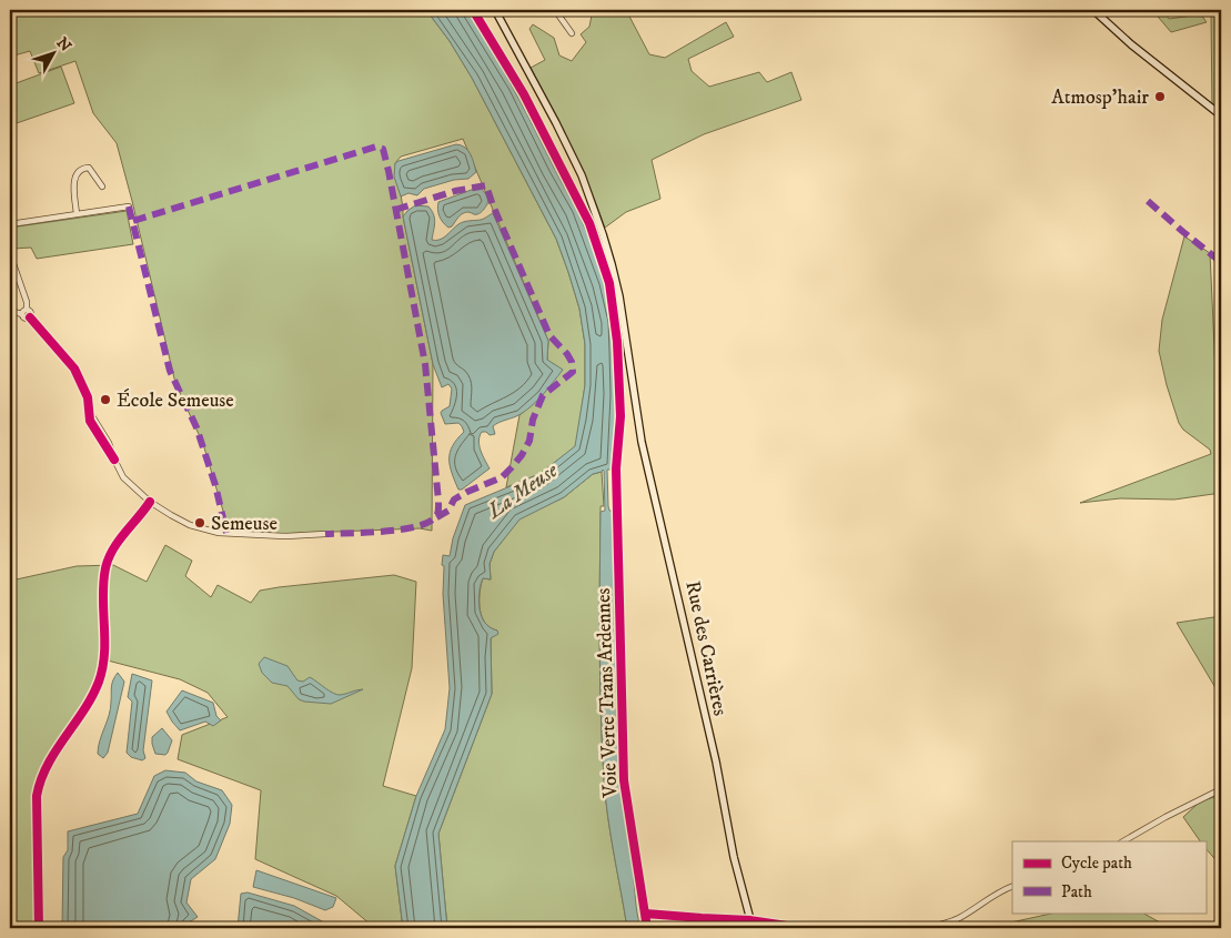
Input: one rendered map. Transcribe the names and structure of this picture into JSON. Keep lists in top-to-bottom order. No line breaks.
{"streets":{"main road":["Rue des Carrières"],"cycle path":["Voie Verte Trans Ardennes"]},"water":["La Meuse"],"places":["Atmosp'hair","École Semeuse","Semeuse"],"legend":["Cycle path","Path"],"north":"top right"}
